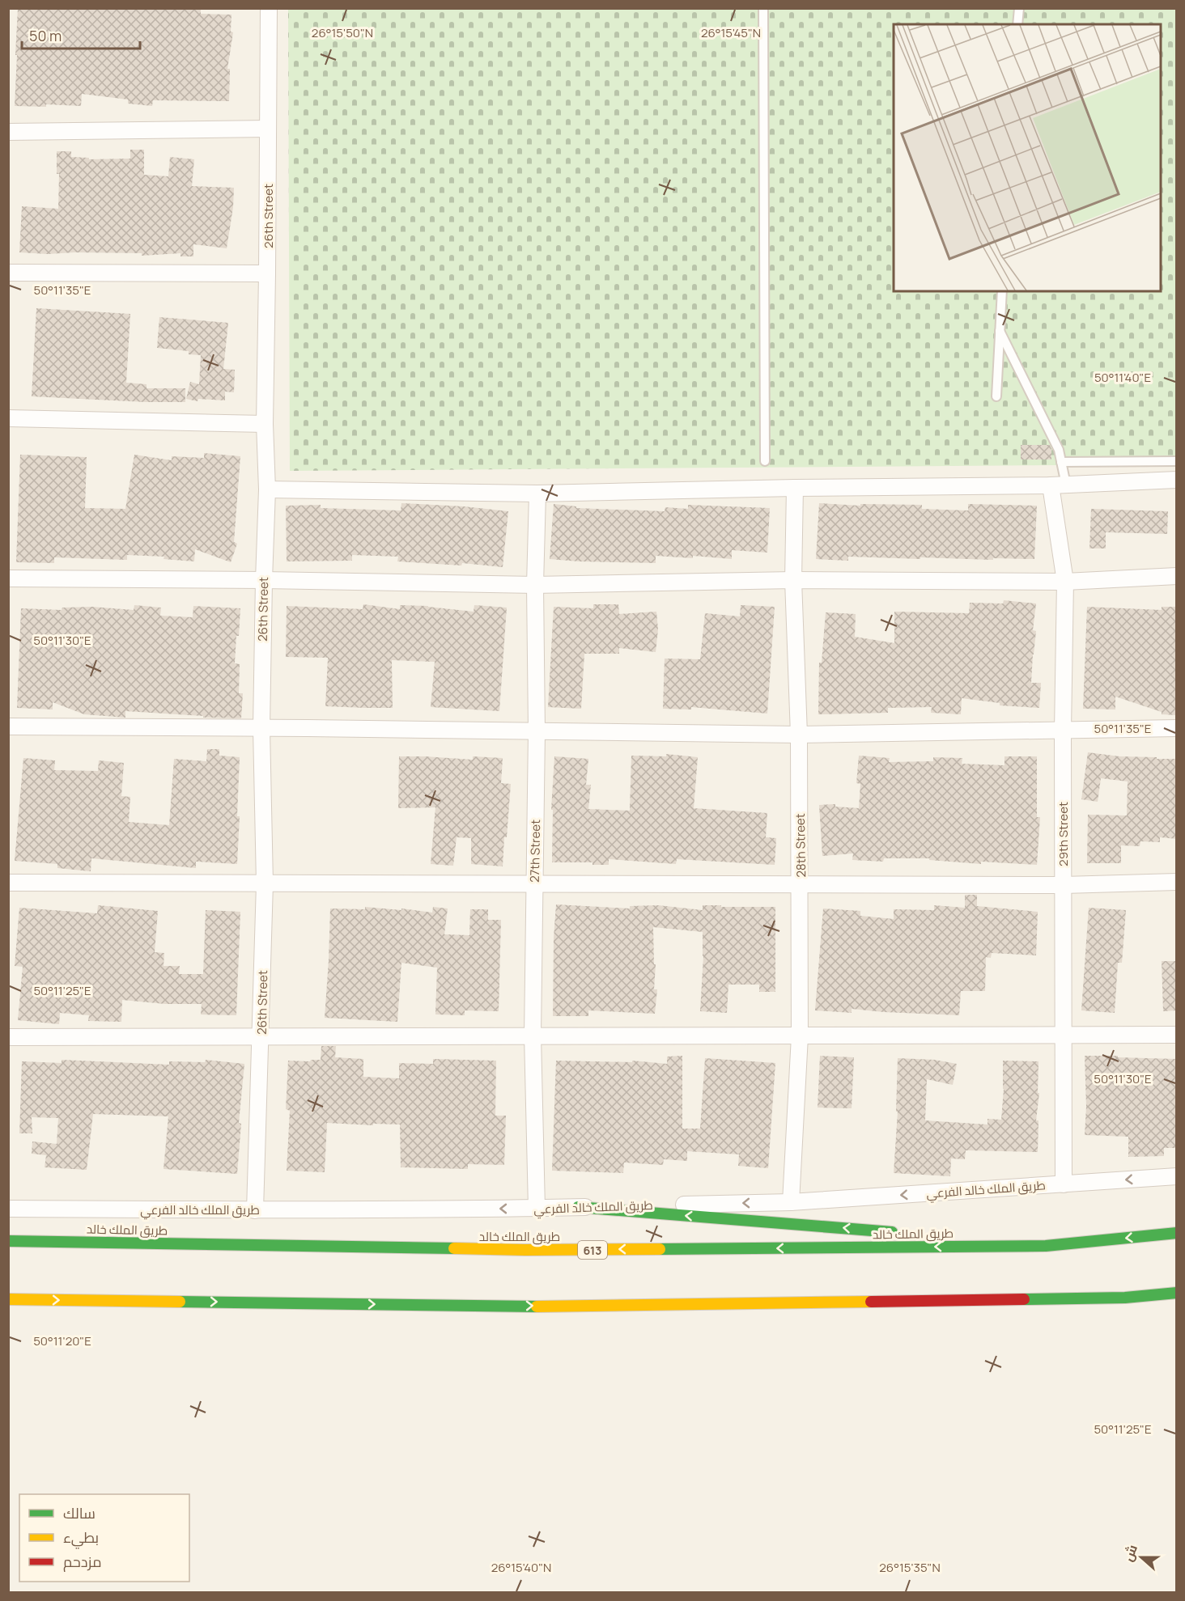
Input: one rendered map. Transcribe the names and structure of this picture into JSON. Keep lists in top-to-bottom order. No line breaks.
{"streets":{"highway":["طريق الملك خالد","613"],"street":["26th Street","29th Street","28th Street","27th Street","طريق الملك خالد الفرعي"]},"crossings":[["26th Street","طريق الملك خالد الفرعي"],["29th Street","طريق الملك خالد الفرعي"],["28th Street","طريق الملك خالد الفرعي"],["27th Street","طريق الملك خالد الفرعي"]],"one_way":["طريق الملك خالد الفرعي"],"legend":["سالك","بطيء","مزدحم"],"scale_bar":"50 m","north":"left","coordinates":["26°15'50\"N","26°15'45\"N","50°11'35\"E","50°11'40\"E","50°11'30\"E","50°11'25\"E","50°11'20\"E","26°15'40\"N","26°15'35\"N"]}
